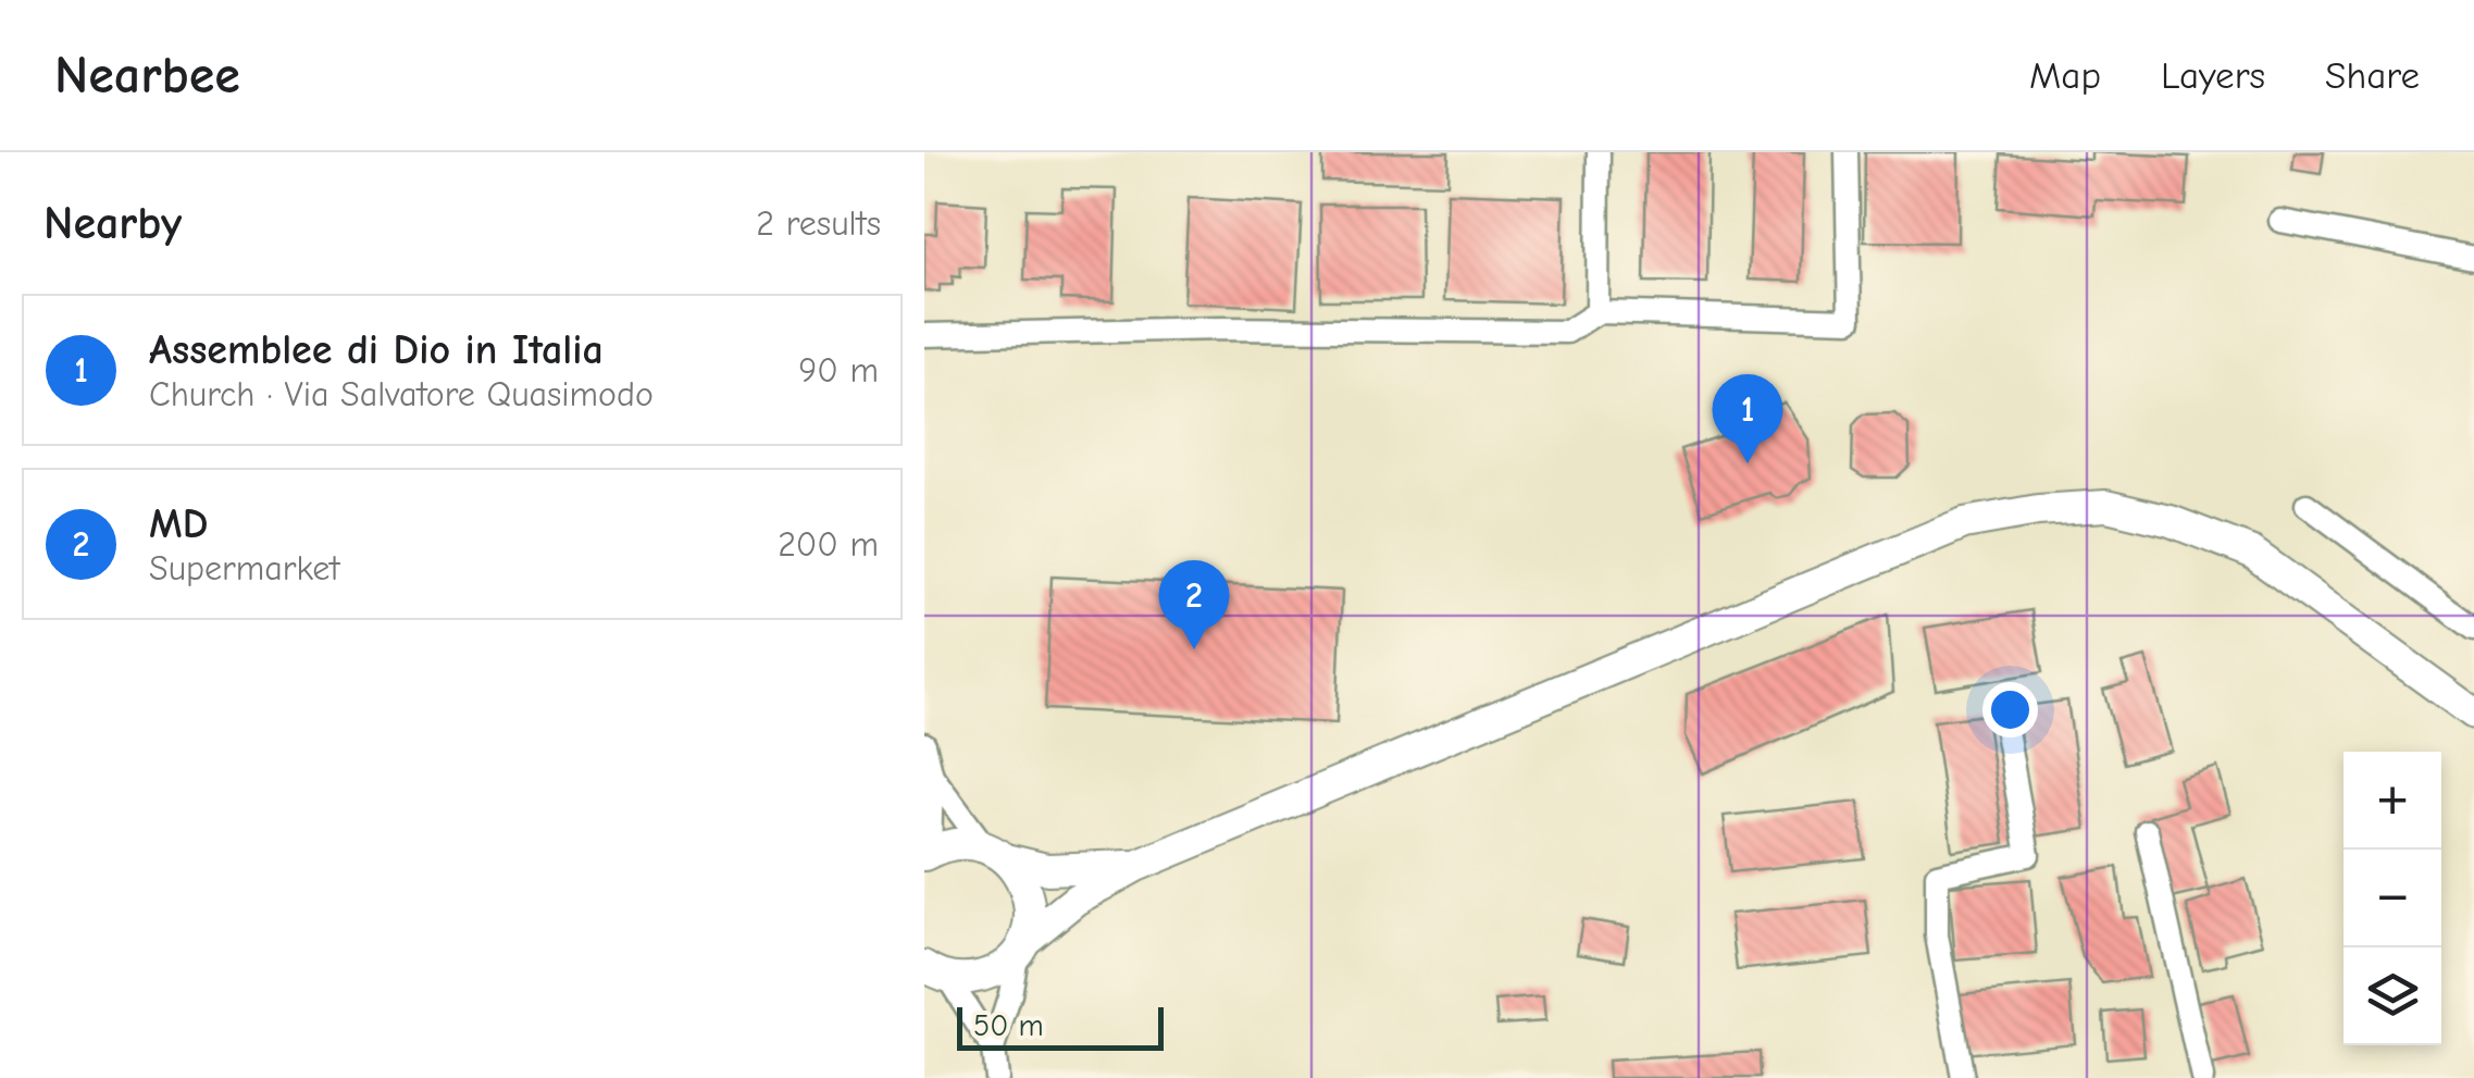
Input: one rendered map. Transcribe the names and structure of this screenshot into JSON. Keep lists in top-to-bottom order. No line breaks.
{"scale_bar":"50 m","page":{"header":"Nearbee","nav":["Map","Layers","Share"],"heading":["Nearby","2 results"],"list":[{"mark":"1","name":"Assemblee di Dio in Italia","note":"Church · Via Salvatore Quasimodo","value":"90 m"},{"mark":"2","name":"MD","note":"Supermarket","value":"200 m"}],"pins":["1","2"],"map_buttons":["+","−"],"scale":"50 m"}}
